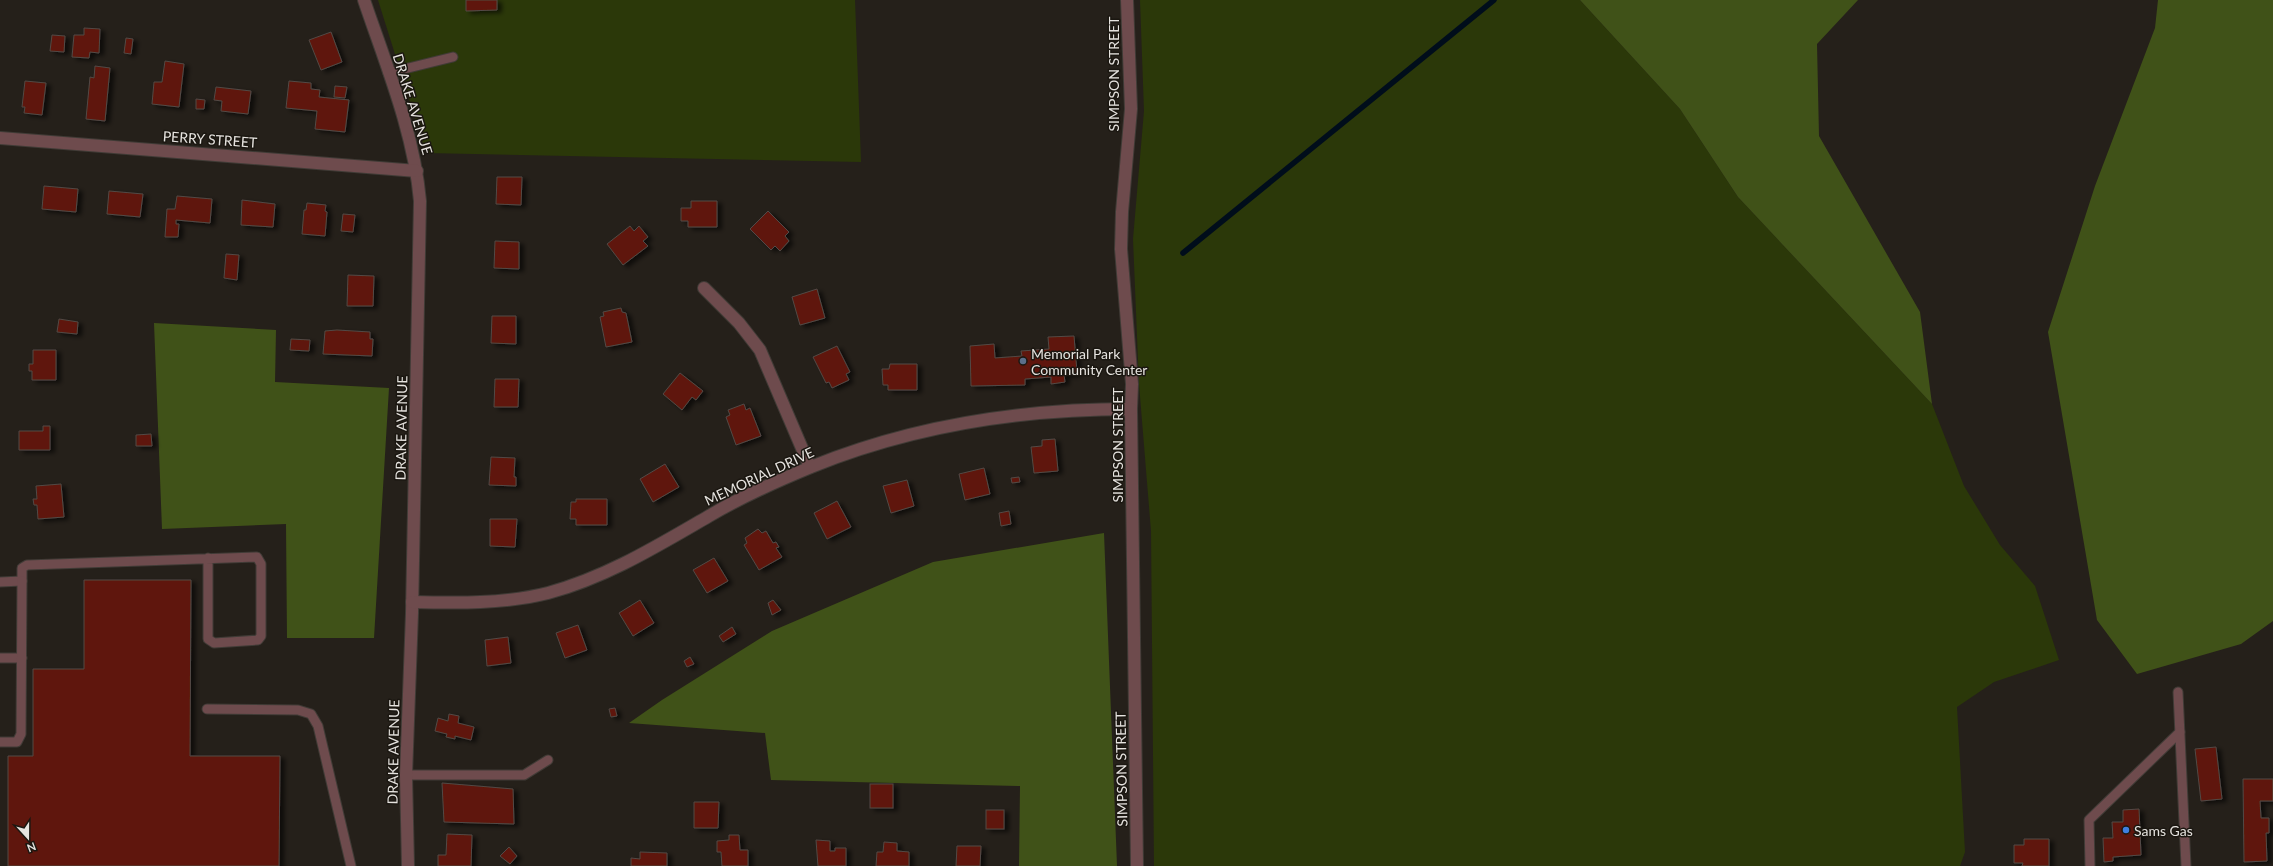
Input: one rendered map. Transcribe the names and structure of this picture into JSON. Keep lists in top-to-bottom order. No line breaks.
{"streets":{"street":["SIMPSON STREET","DRAKE AVENUE","PERRY STREET","MEMORIAL DRIVE"]},"crossings":[["SIMPSON STREET","MEMORIAL DRIVE"],["DRAKE AVENUE","PERRY STREET"],["DRAKE AVENUE","MEMORIAL DRIVE"]],"places":["Memorial Park Community Center","Sams Gas"],"north":"bottom"}
